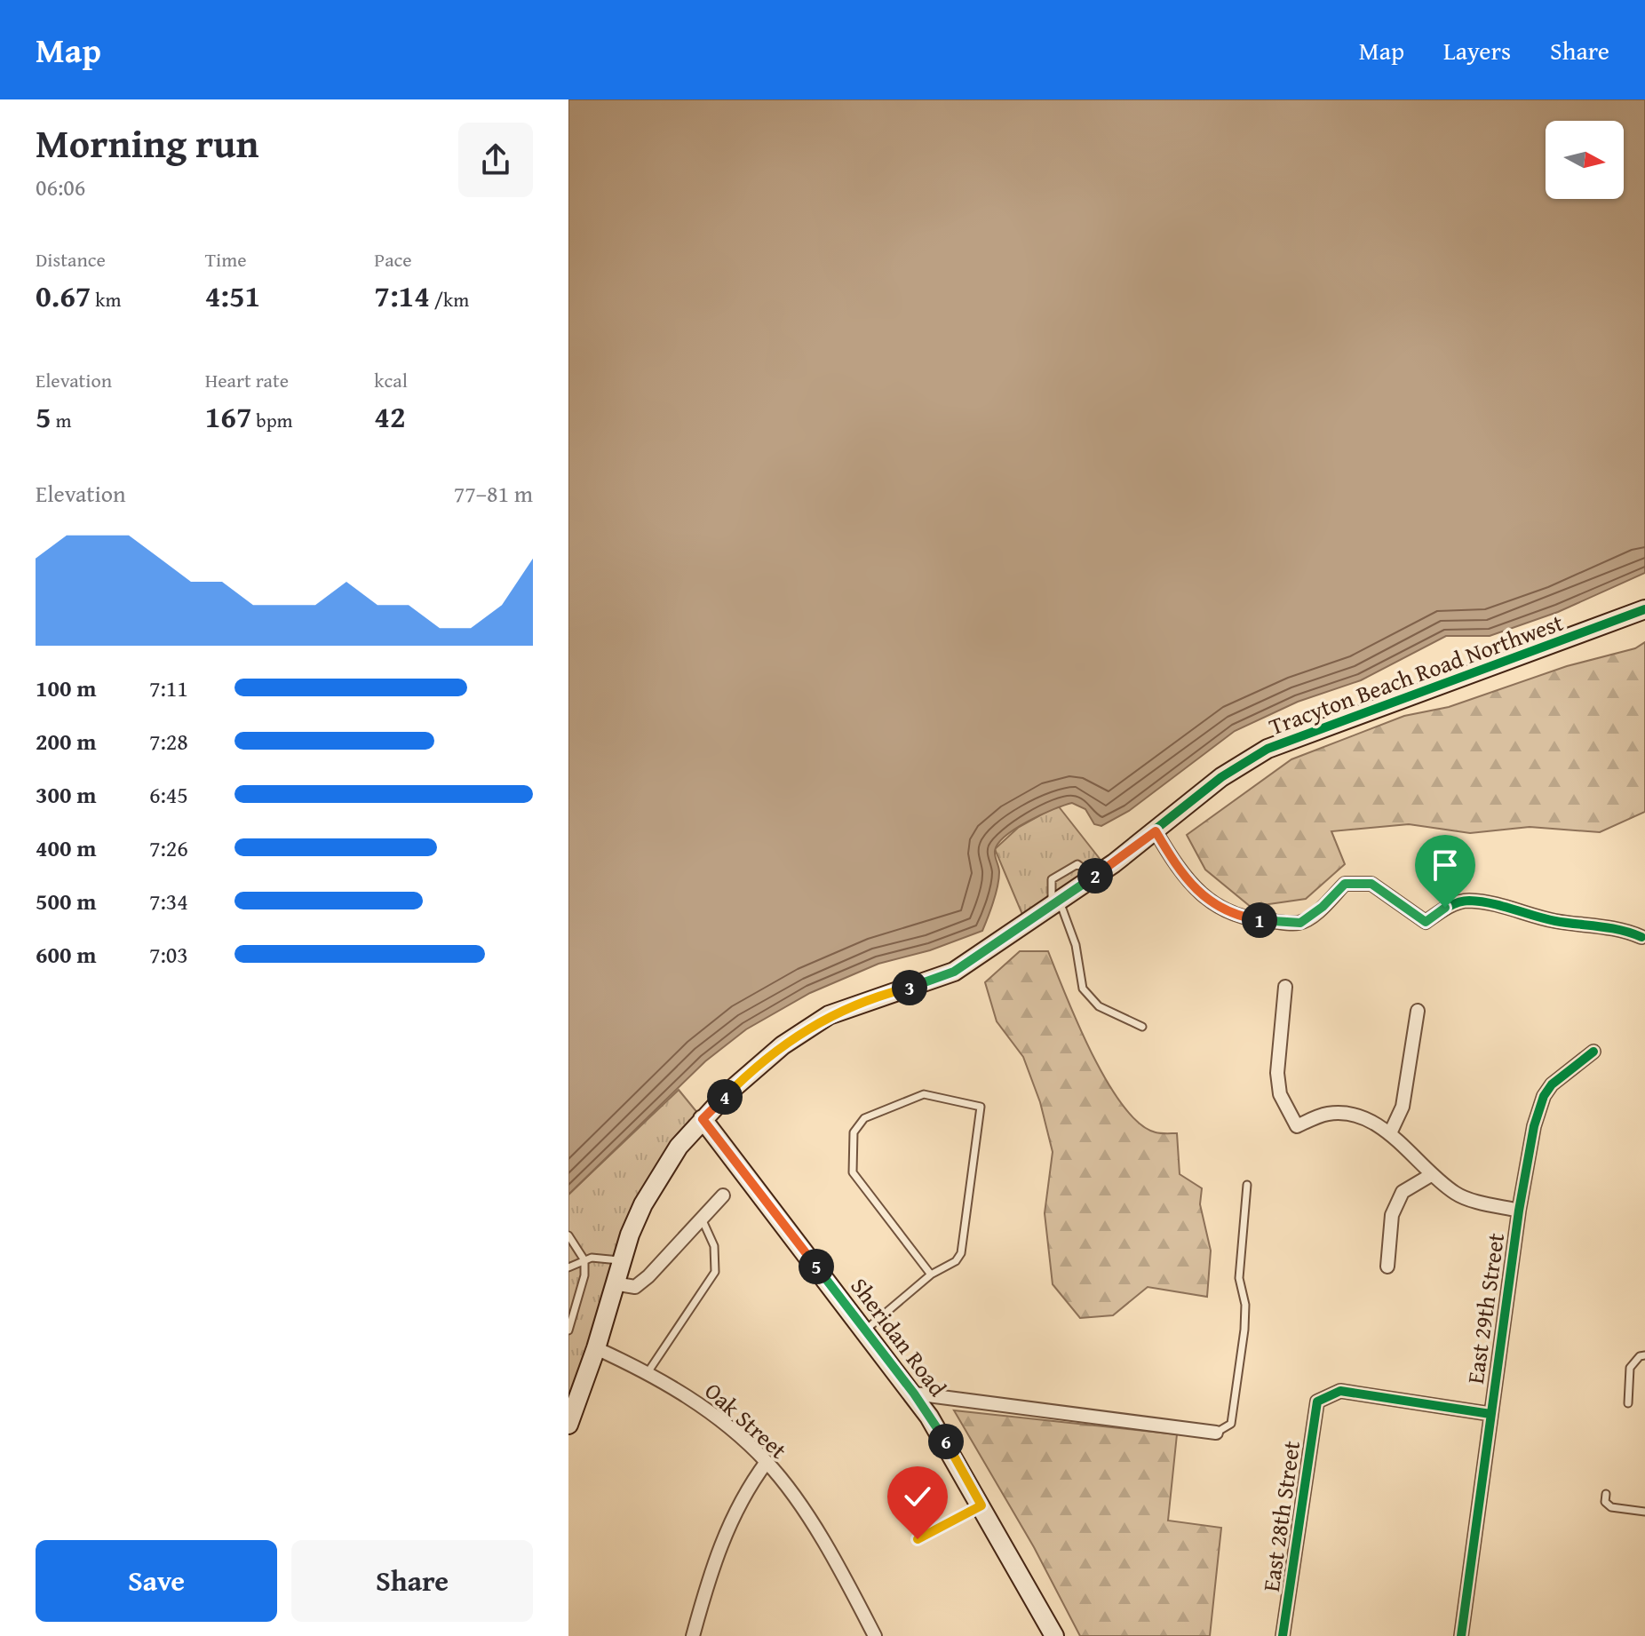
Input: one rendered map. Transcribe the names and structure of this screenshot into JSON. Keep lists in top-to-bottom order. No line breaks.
{"streets":{"main road":["Tracyton Beach Road Northwest","Sheridan Road"],"street":["East 29th Street","Oak Street","East 28th Street"]},"crossings":[["Tracyton Beach Road Northwest","Sheridan Road"],["Tracyton Beach Road Northwest","Oak Street"],["East 29th Street","East 28th Street"]],"north":"right","page":{"header":"Map","nav":["Map","Layers","Share"],"heading":["Morning run","06:06"],"stats":[["Distance","0.67 km"],["Time","4:51"],["Pace","7:14 /km"],["Elevation","5 m"],["Heart rate","167 bpm"],["kcal","42"]],"chart":["Elevation","77–81 m"],"list":[{"name":"100 m","note":"7:11"},{"name":"200 m","note":"7:28"},{"name":"300 m","note":"6:45"},{"name":"400 m","note":"7:26"},{"name":"500 m","note":"7:34"},{"name":"600 m","note":"7:03"}],"pins":["2","1","3","4","5","6"],"buttons":["Save","Share"]}}
